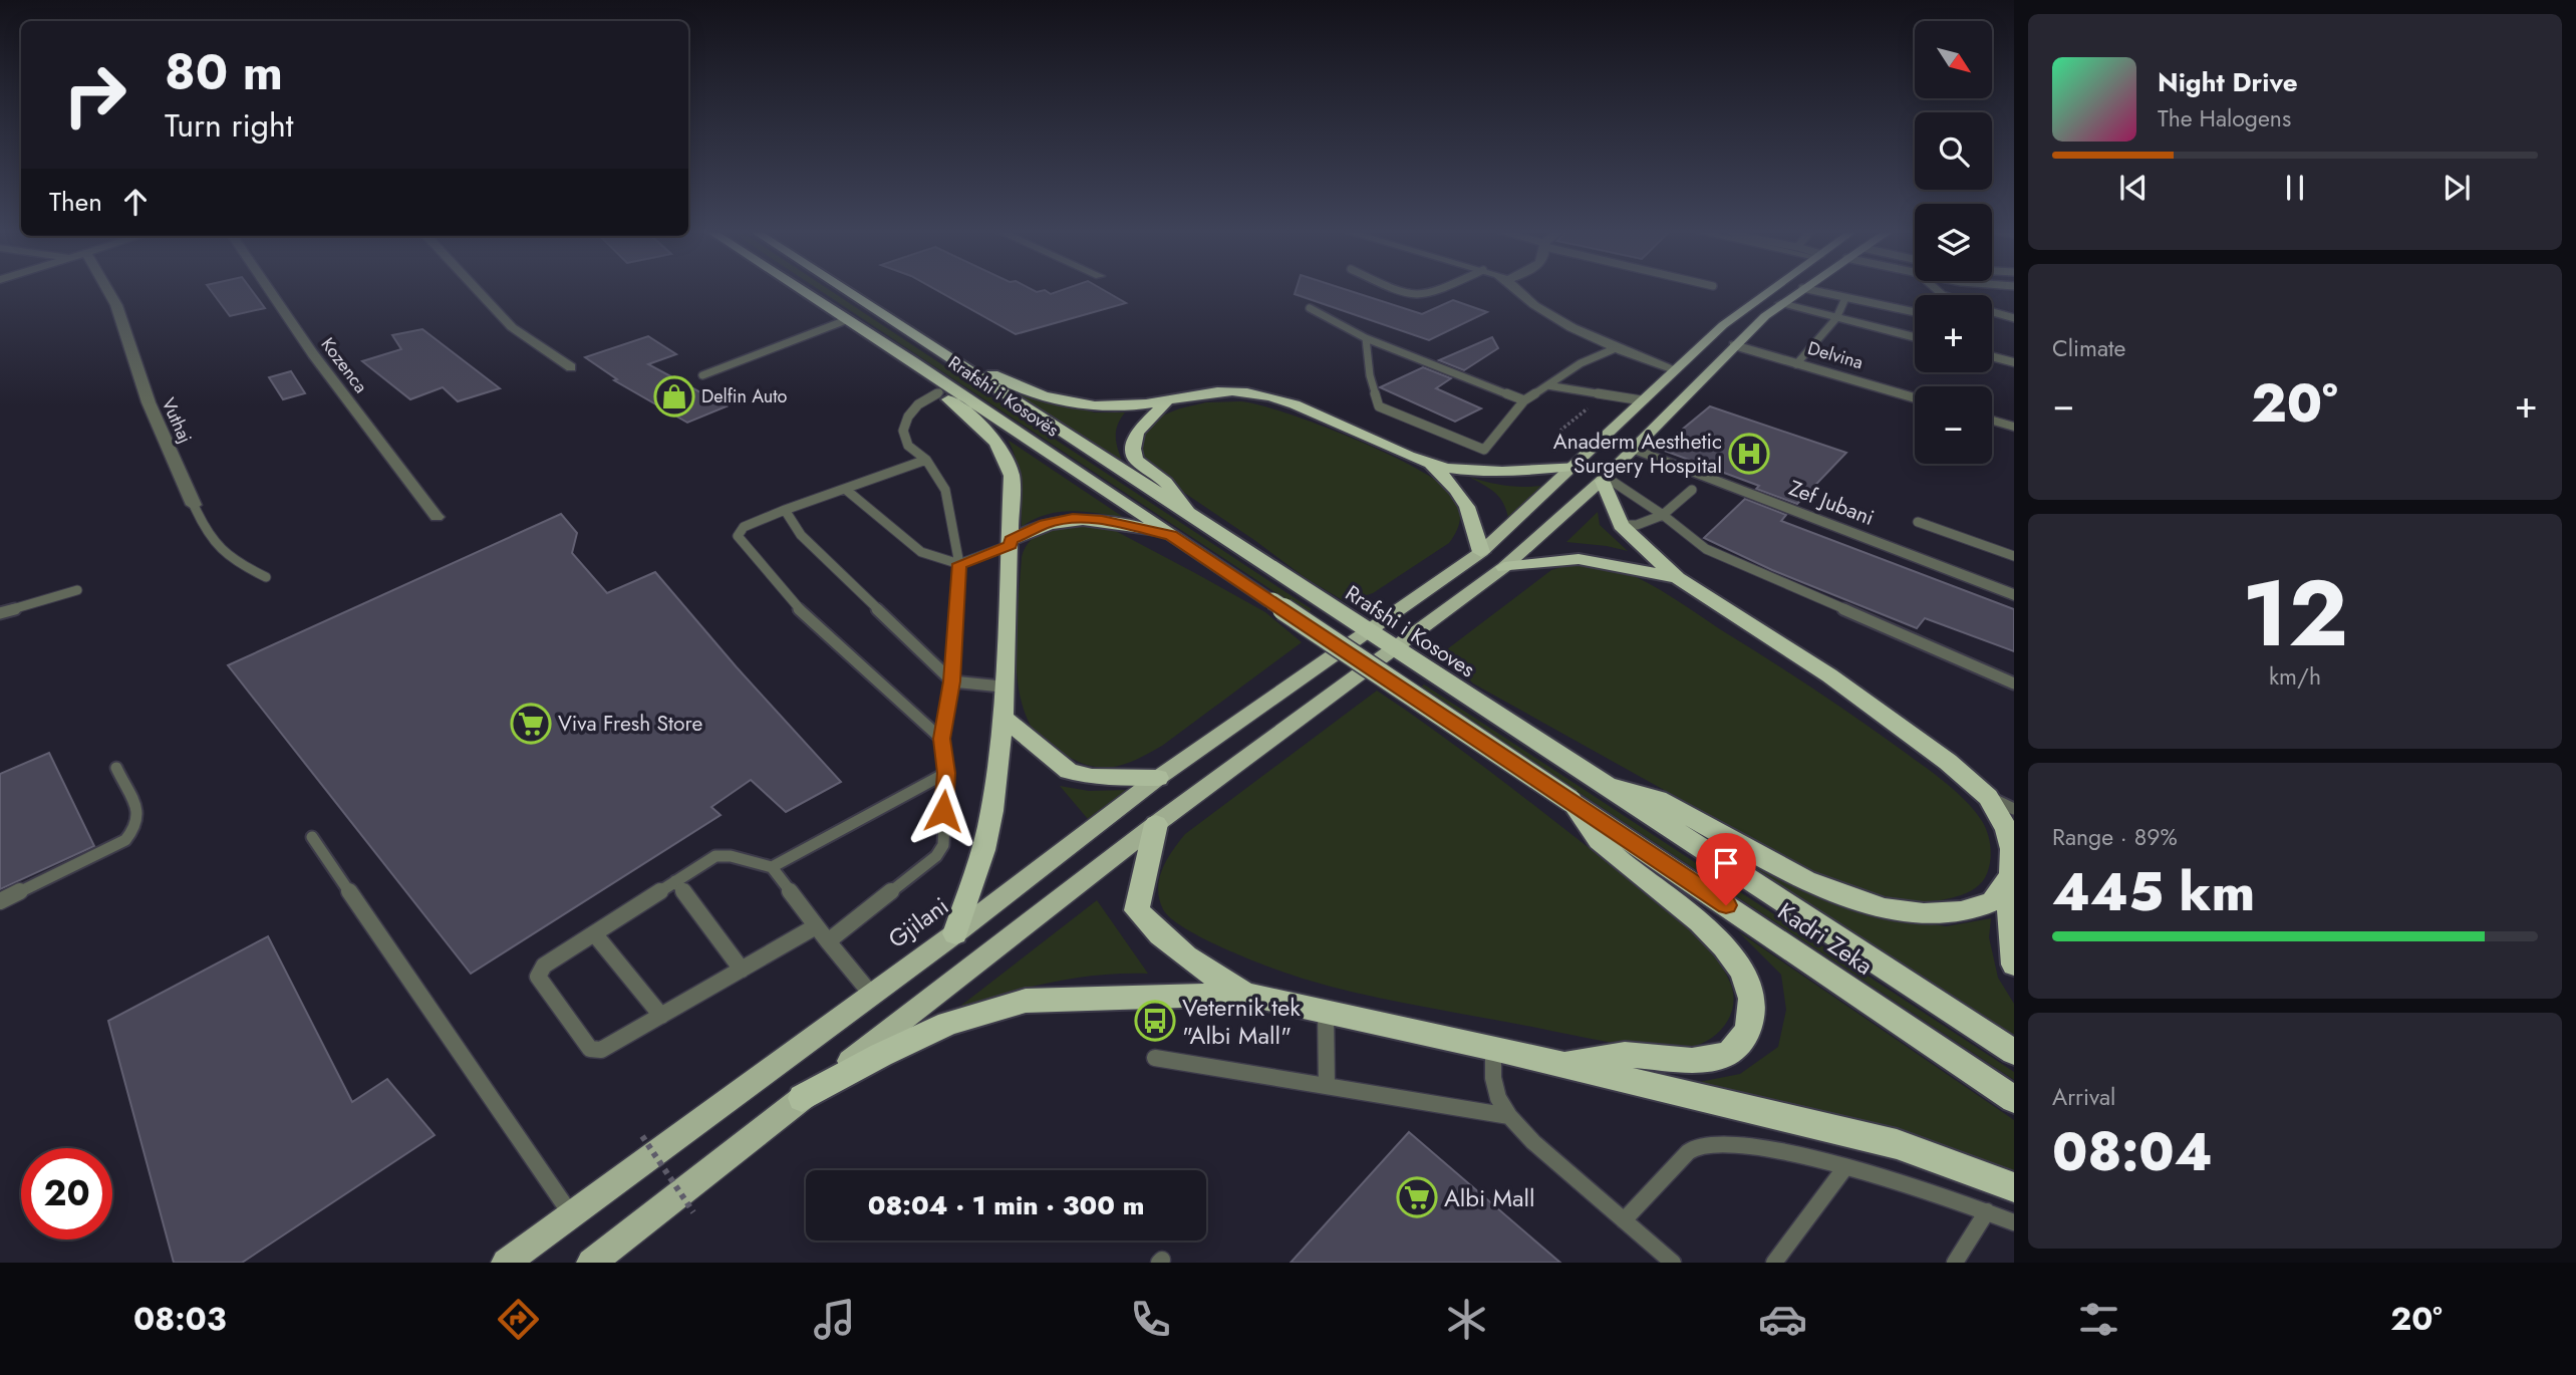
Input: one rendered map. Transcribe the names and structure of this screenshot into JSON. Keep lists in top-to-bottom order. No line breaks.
{"streets":{"highway":["Rrafshi i Kosovës","Rrafshi i Kosoves","Kadri Zeka"],"main road":["Gjilani"],"street":["Delvina","Kozenca","Vuthaj","Zef Jubani"]},"crossings":[["Rrafshi i Kosovës","Rrafshi i Kosoves"],["Rrafshi i Kosovës","Kadri Zeka"],["Rrafshi i Kosoves","Gjilani"],["Rrafshi i Kosoves","Kadri Zeka"]],"places":{"shop":["Delfin Auto"],"hospital":["Anaderm Aesthetic Surgery Hospital"],"supermarket":["Viva Fresh Store","Albi Mall"],"bus stop":["Veternik tek \"Albi Mall\""]},"north":"bottom right","page":{"map_buttons":["+","−"],"turn":["80 m","Turn right"],"song":["Night Drive","The Halogens"],"then":"Then","tile":["Climate",["12","km/h"],["Range · 89%","445 km"],["Arrival","08:04"]],"heat":["−","20°","+"],"limit":"20","trip":"08:04 · 1 min · 300 m","tabs":["08:03","20°"]}}
